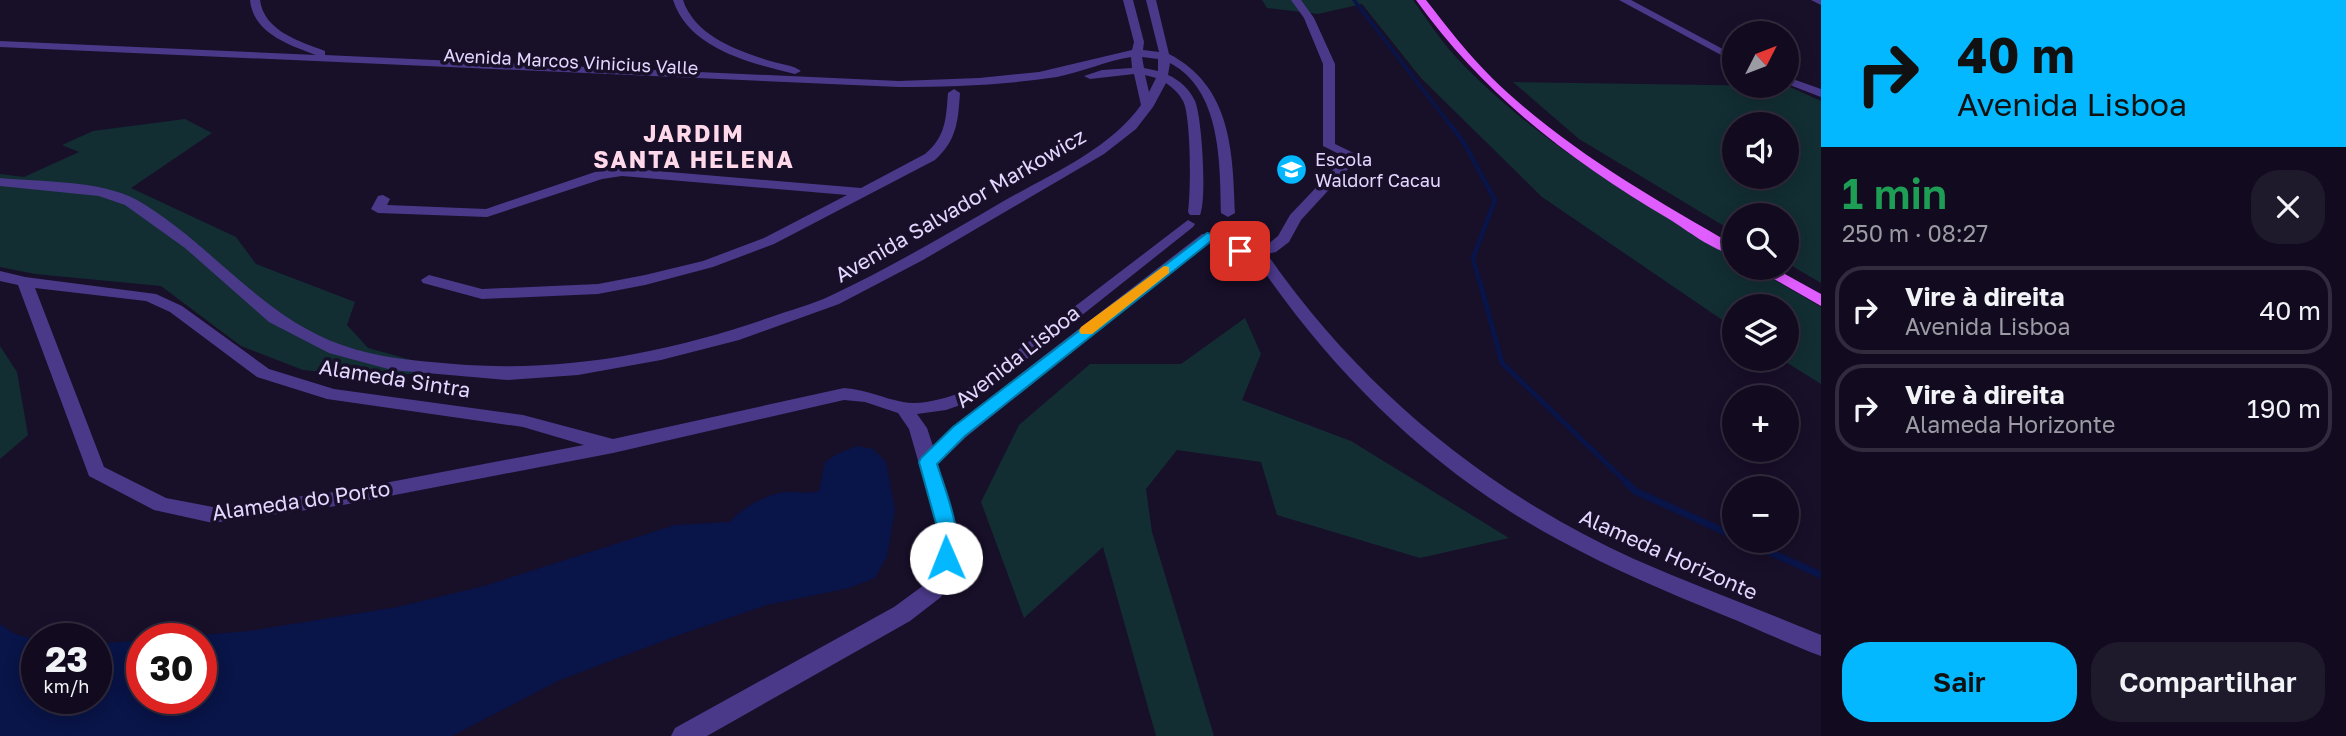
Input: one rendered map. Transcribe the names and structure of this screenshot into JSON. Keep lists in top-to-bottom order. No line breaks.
{"streets":{"street":["Avenida Marcos Vinicius Valle","Avenida Salvador Markowicz","Avenida Lisboa","Alameda Sintra","Alameda do Porto","Alameda Horizonte"]},"crossings":[["Avenida Marcos Vinicius Valle","Avenida Salvador Markowicz"],["Avenida Lisboa","Alameda do Porto"],["Avenida Lisboa","Alameda Horizonte"],["Alameda Sintra","Alameda do Porto"]],"districts":["JARDIM SANTA HELENA"],"places":{"school or university":["Escola Waldorf Cacau"]},"north":"top right","page":{"turn":["40 m","Avenida Lisboa"],"map_buttons":["+","−"],"heading":["1 min","250 m · 08:27"],"list":[{"name":"Vire à direita","note":"Avenida Lisboa","value":"40 m"},{"name":"Vire à direita","note":"Alameda Horizonte","value":"190 m"}],"speed":"23 km/h","limit":"30","buttons":["Sair","Compartilhar"]}}
